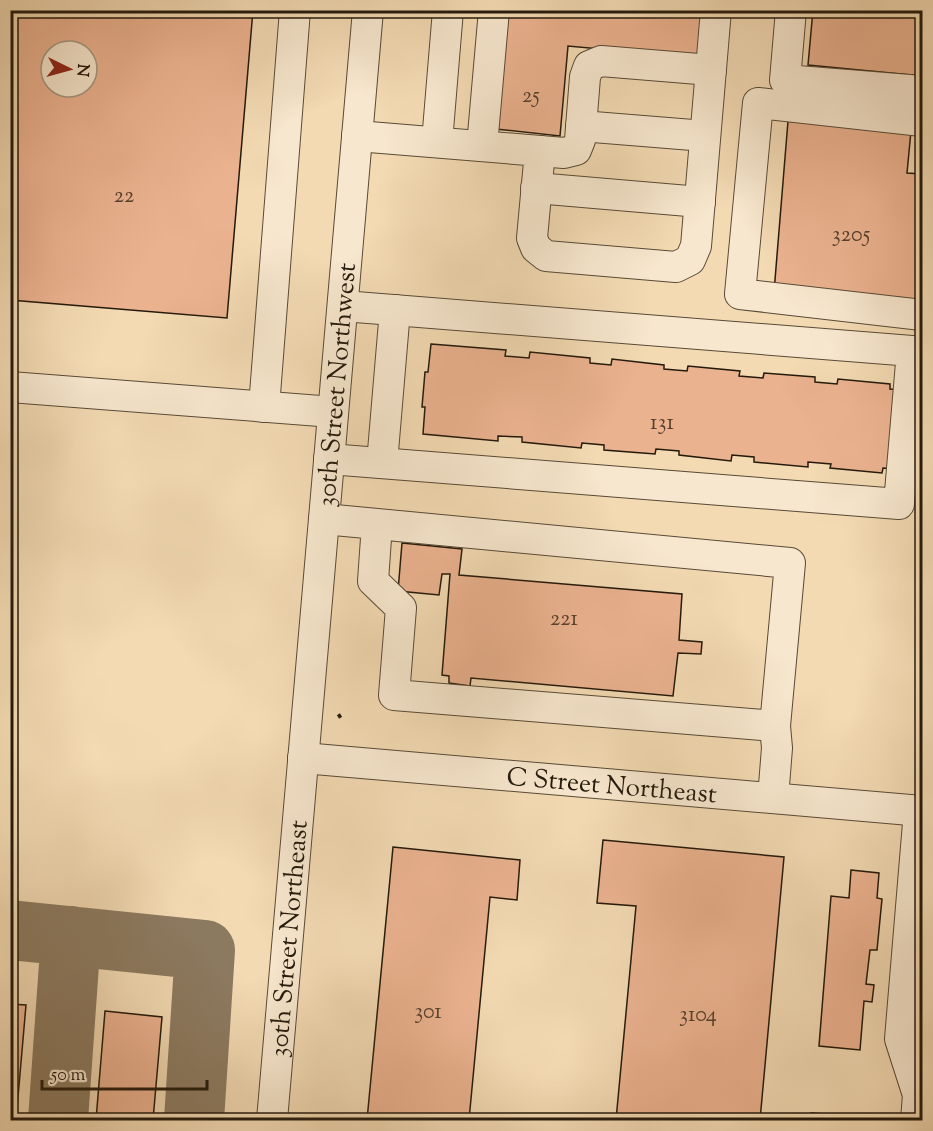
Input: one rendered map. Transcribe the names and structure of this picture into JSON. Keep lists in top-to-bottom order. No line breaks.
{"streets":{"street":["30th Street Northwest","C Street Northeast","30th Street Northeast"]},"crossings":[["30th Street Northwest","C Street Northeast"],["30th Street Northwest","30th Street Northeast"],["C Street Northeast","30th Street Northeast"]],"house_numbers":["25","22","3205","131","221","301","3104"],"scale_bar":"50 m","north":"right"}
